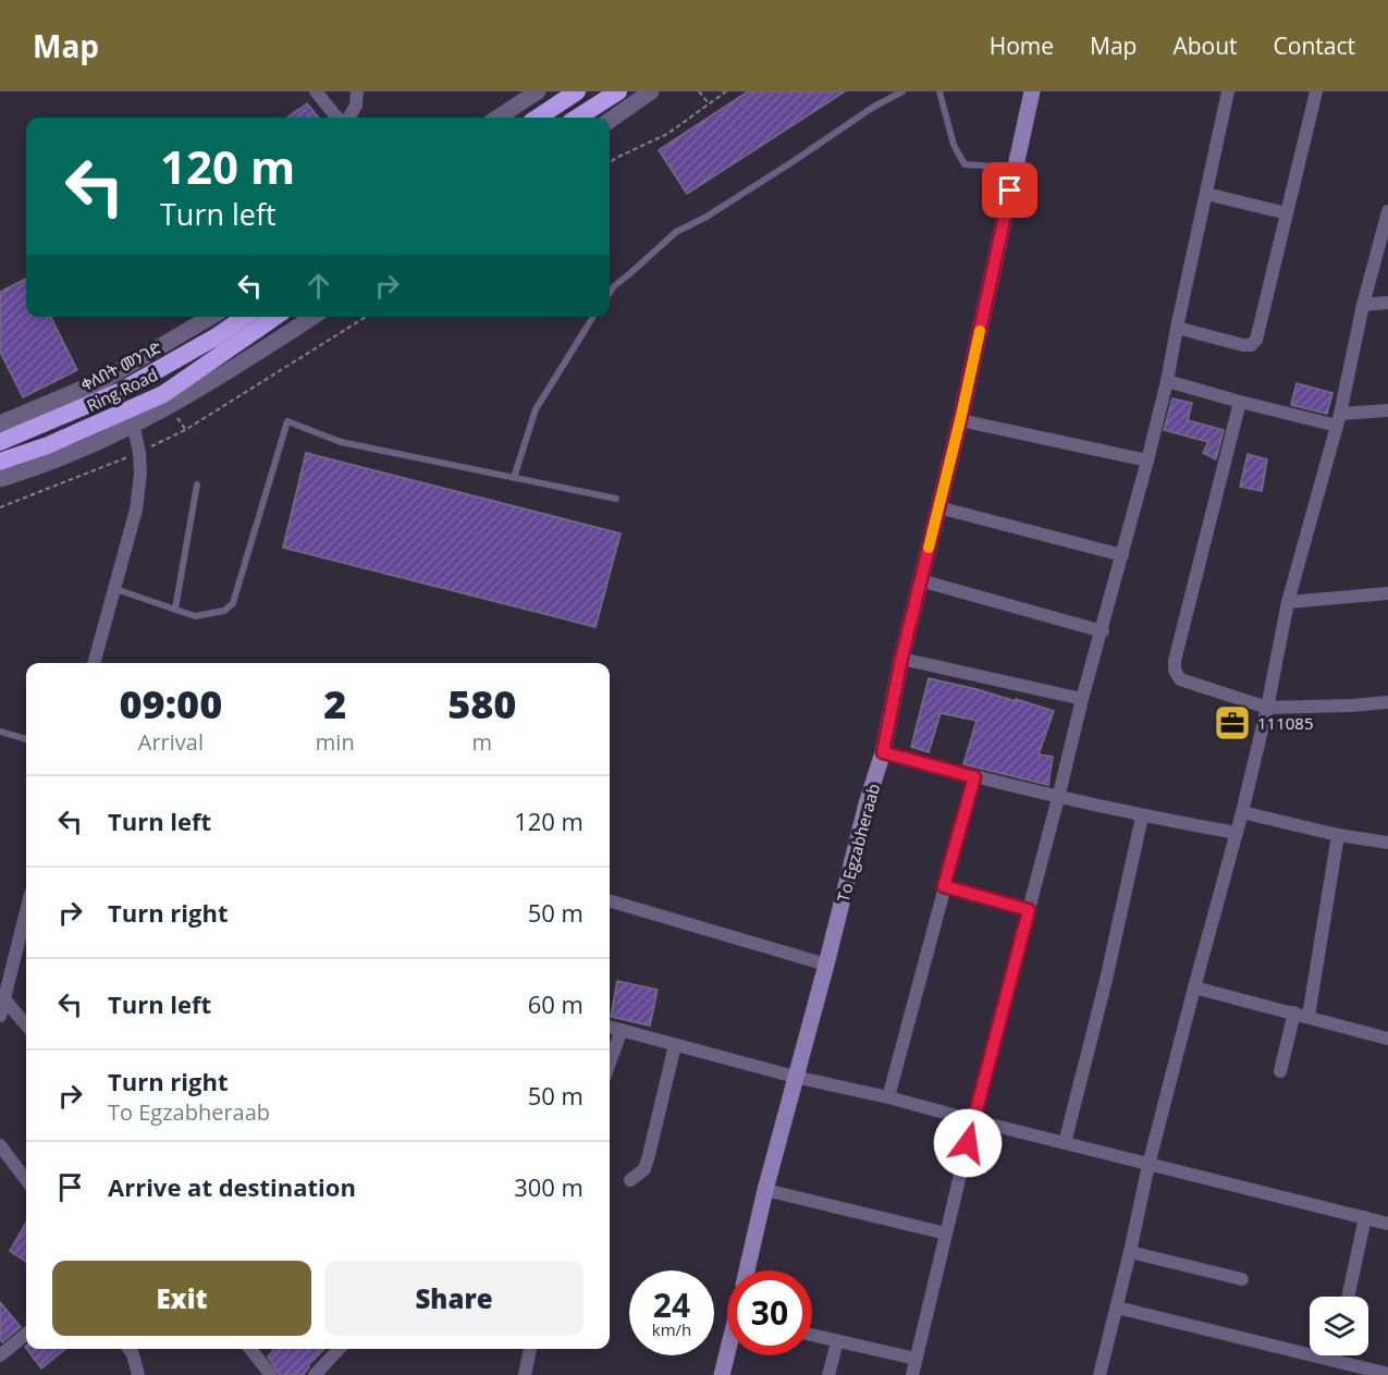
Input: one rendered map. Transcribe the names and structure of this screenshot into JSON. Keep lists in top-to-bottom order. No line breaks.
{"streets":{"highway":["ቀለበት መንገድ","Ring Road"],"main road":["To Egzabheraab"]},"places":{"office":["111085"]},"page":{"header":"Map","nav":["Home","Map","About","Contact"],"turn":["120 m","Turn left"],"eta":["09:00","Arrival","2","min","580","m"],"list":[{"name":"Turn left","value":"120 m"},{"name":"Turn right","value":"50 m"},{"name":"Turn left","value":"60 m"},{"name":"Turn right","note":"To Egzabheraab","value":"50 m"},{"name":"Arrive at destination","value":"300 m"}],"buttons":["Exit","Share"],"speed":"24 km/h","limit":"30"}}
